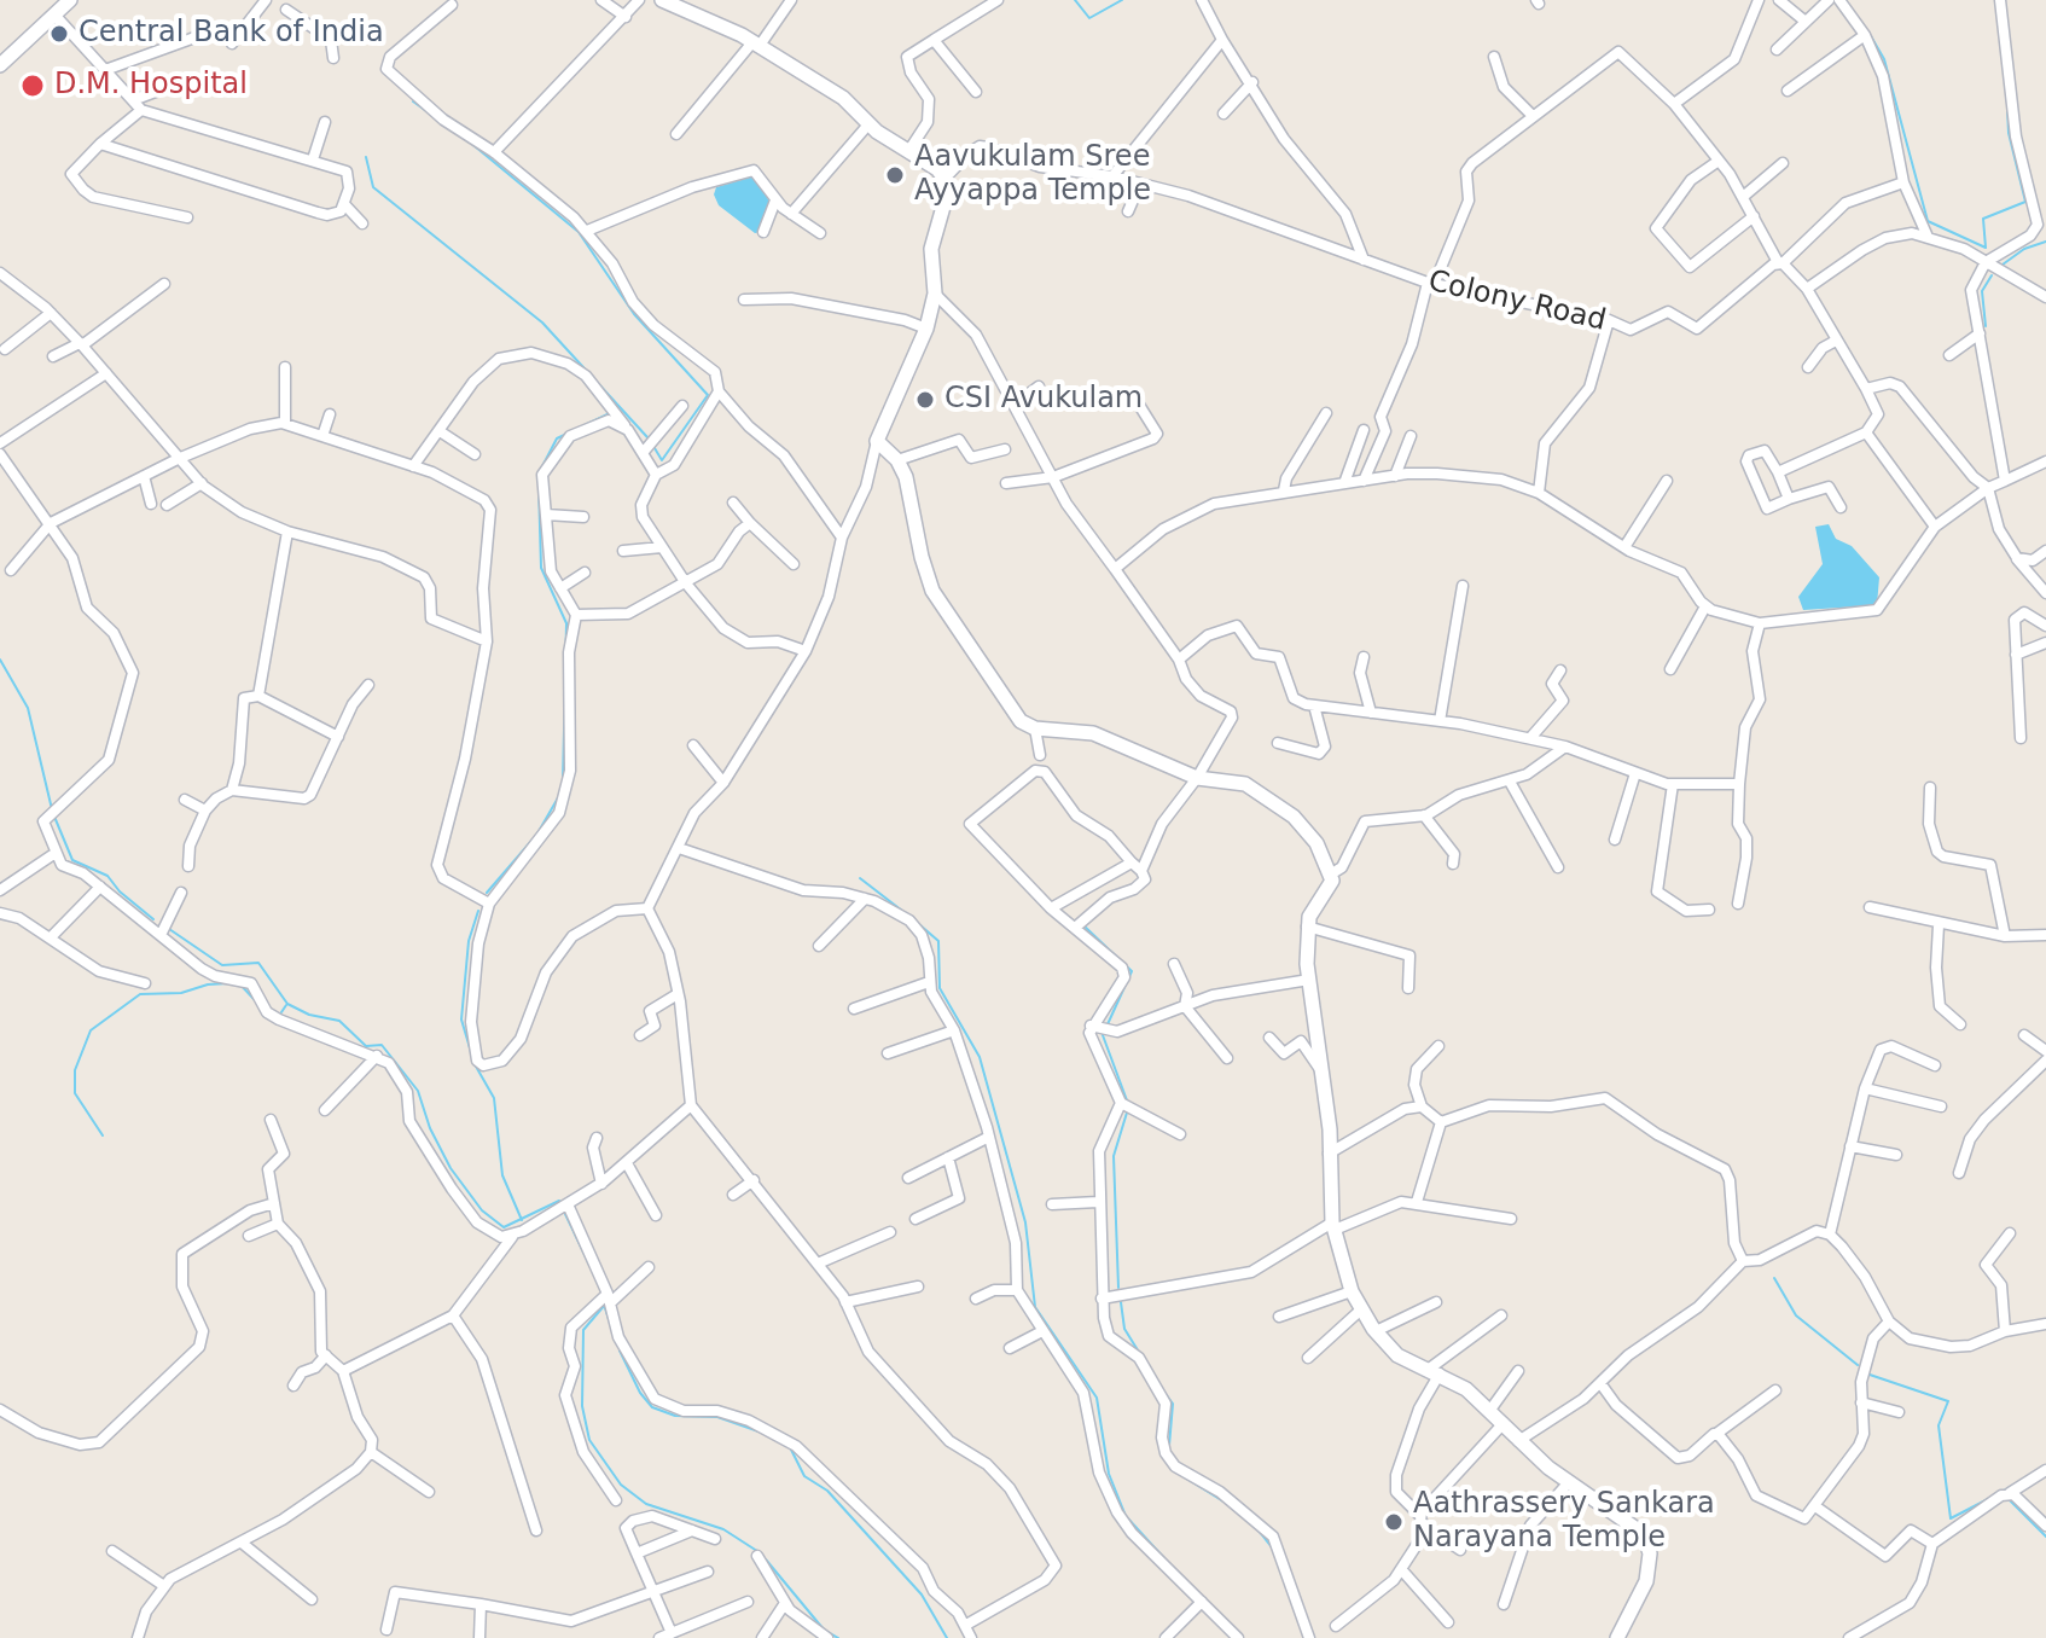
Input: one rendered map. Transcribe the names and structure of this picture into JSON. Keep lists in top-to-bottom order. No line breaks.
{"streets":{"street":["Colony Road"]},"places":["Central Bank of India","D.M. Hospital","Aavukulam Sree Ayyappa Temple","CSI Avukulam","Aathrassery Sankara Narayana Temple"]}
